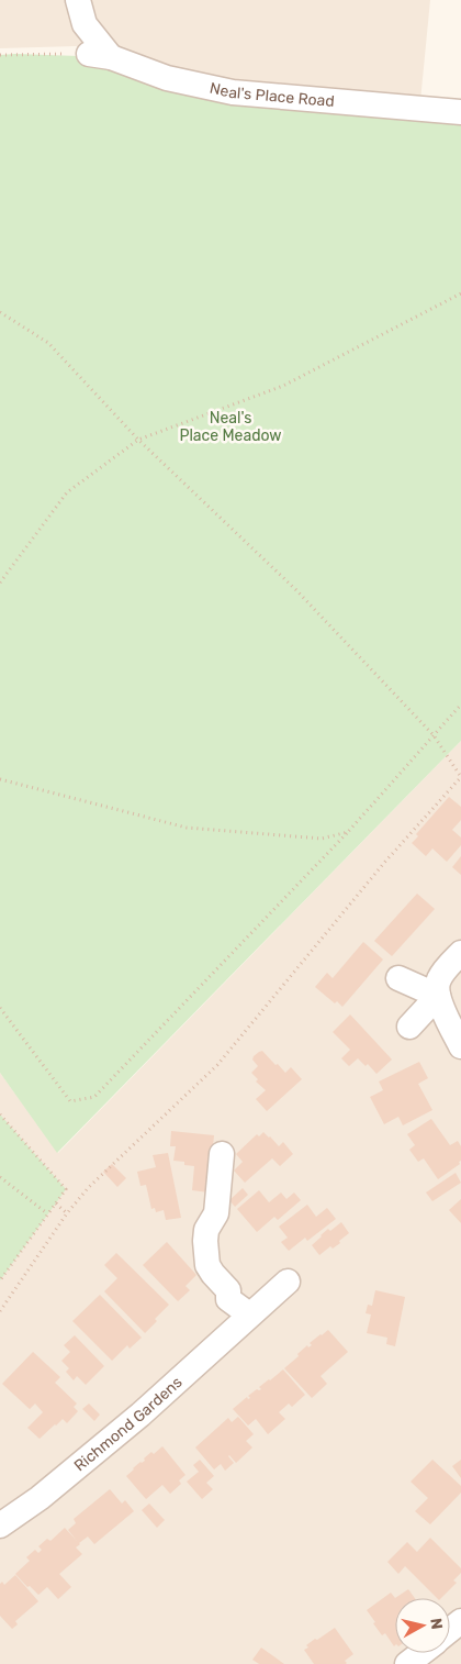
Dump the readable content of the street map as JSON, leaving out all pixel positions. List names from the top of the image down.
{
  "streets": {
    "street": ["Neal's Place Road", "Richmond Gardens"]
  },
  "parks": ["Neal's Place Meadow"],
  "north": "right"
}
